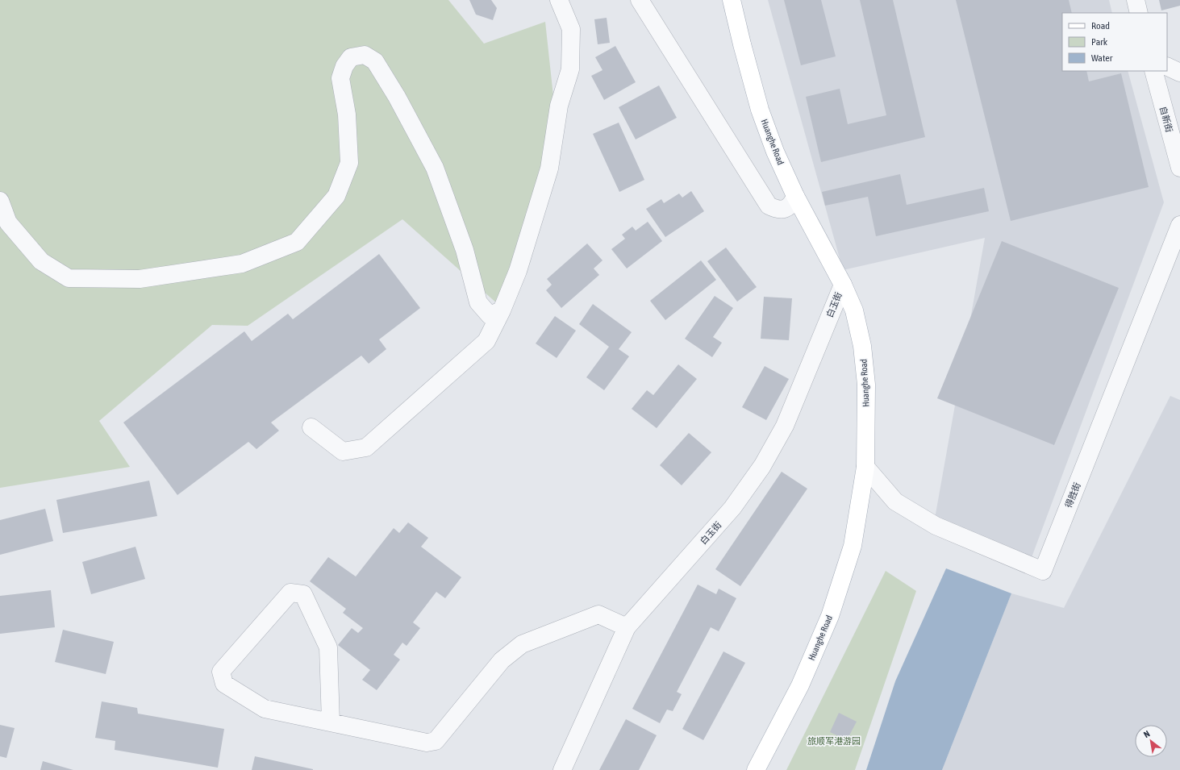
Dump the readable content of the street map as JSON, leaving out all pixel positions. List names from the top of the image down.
{
  "streets": {
    "main road": ["Huanghe Road"],
    "street": ["自新街", "白玉街", "得胜街"]
  },
  "crossings": [
    ["Huanghe Road", "白玉街"],
    ["Huanghe Road", "得胜街"]
  ],
  "parks": ["旅顺军港游园"],
  "legend": ["Road", "Park", "Water"],
  "north": "top left"
}
